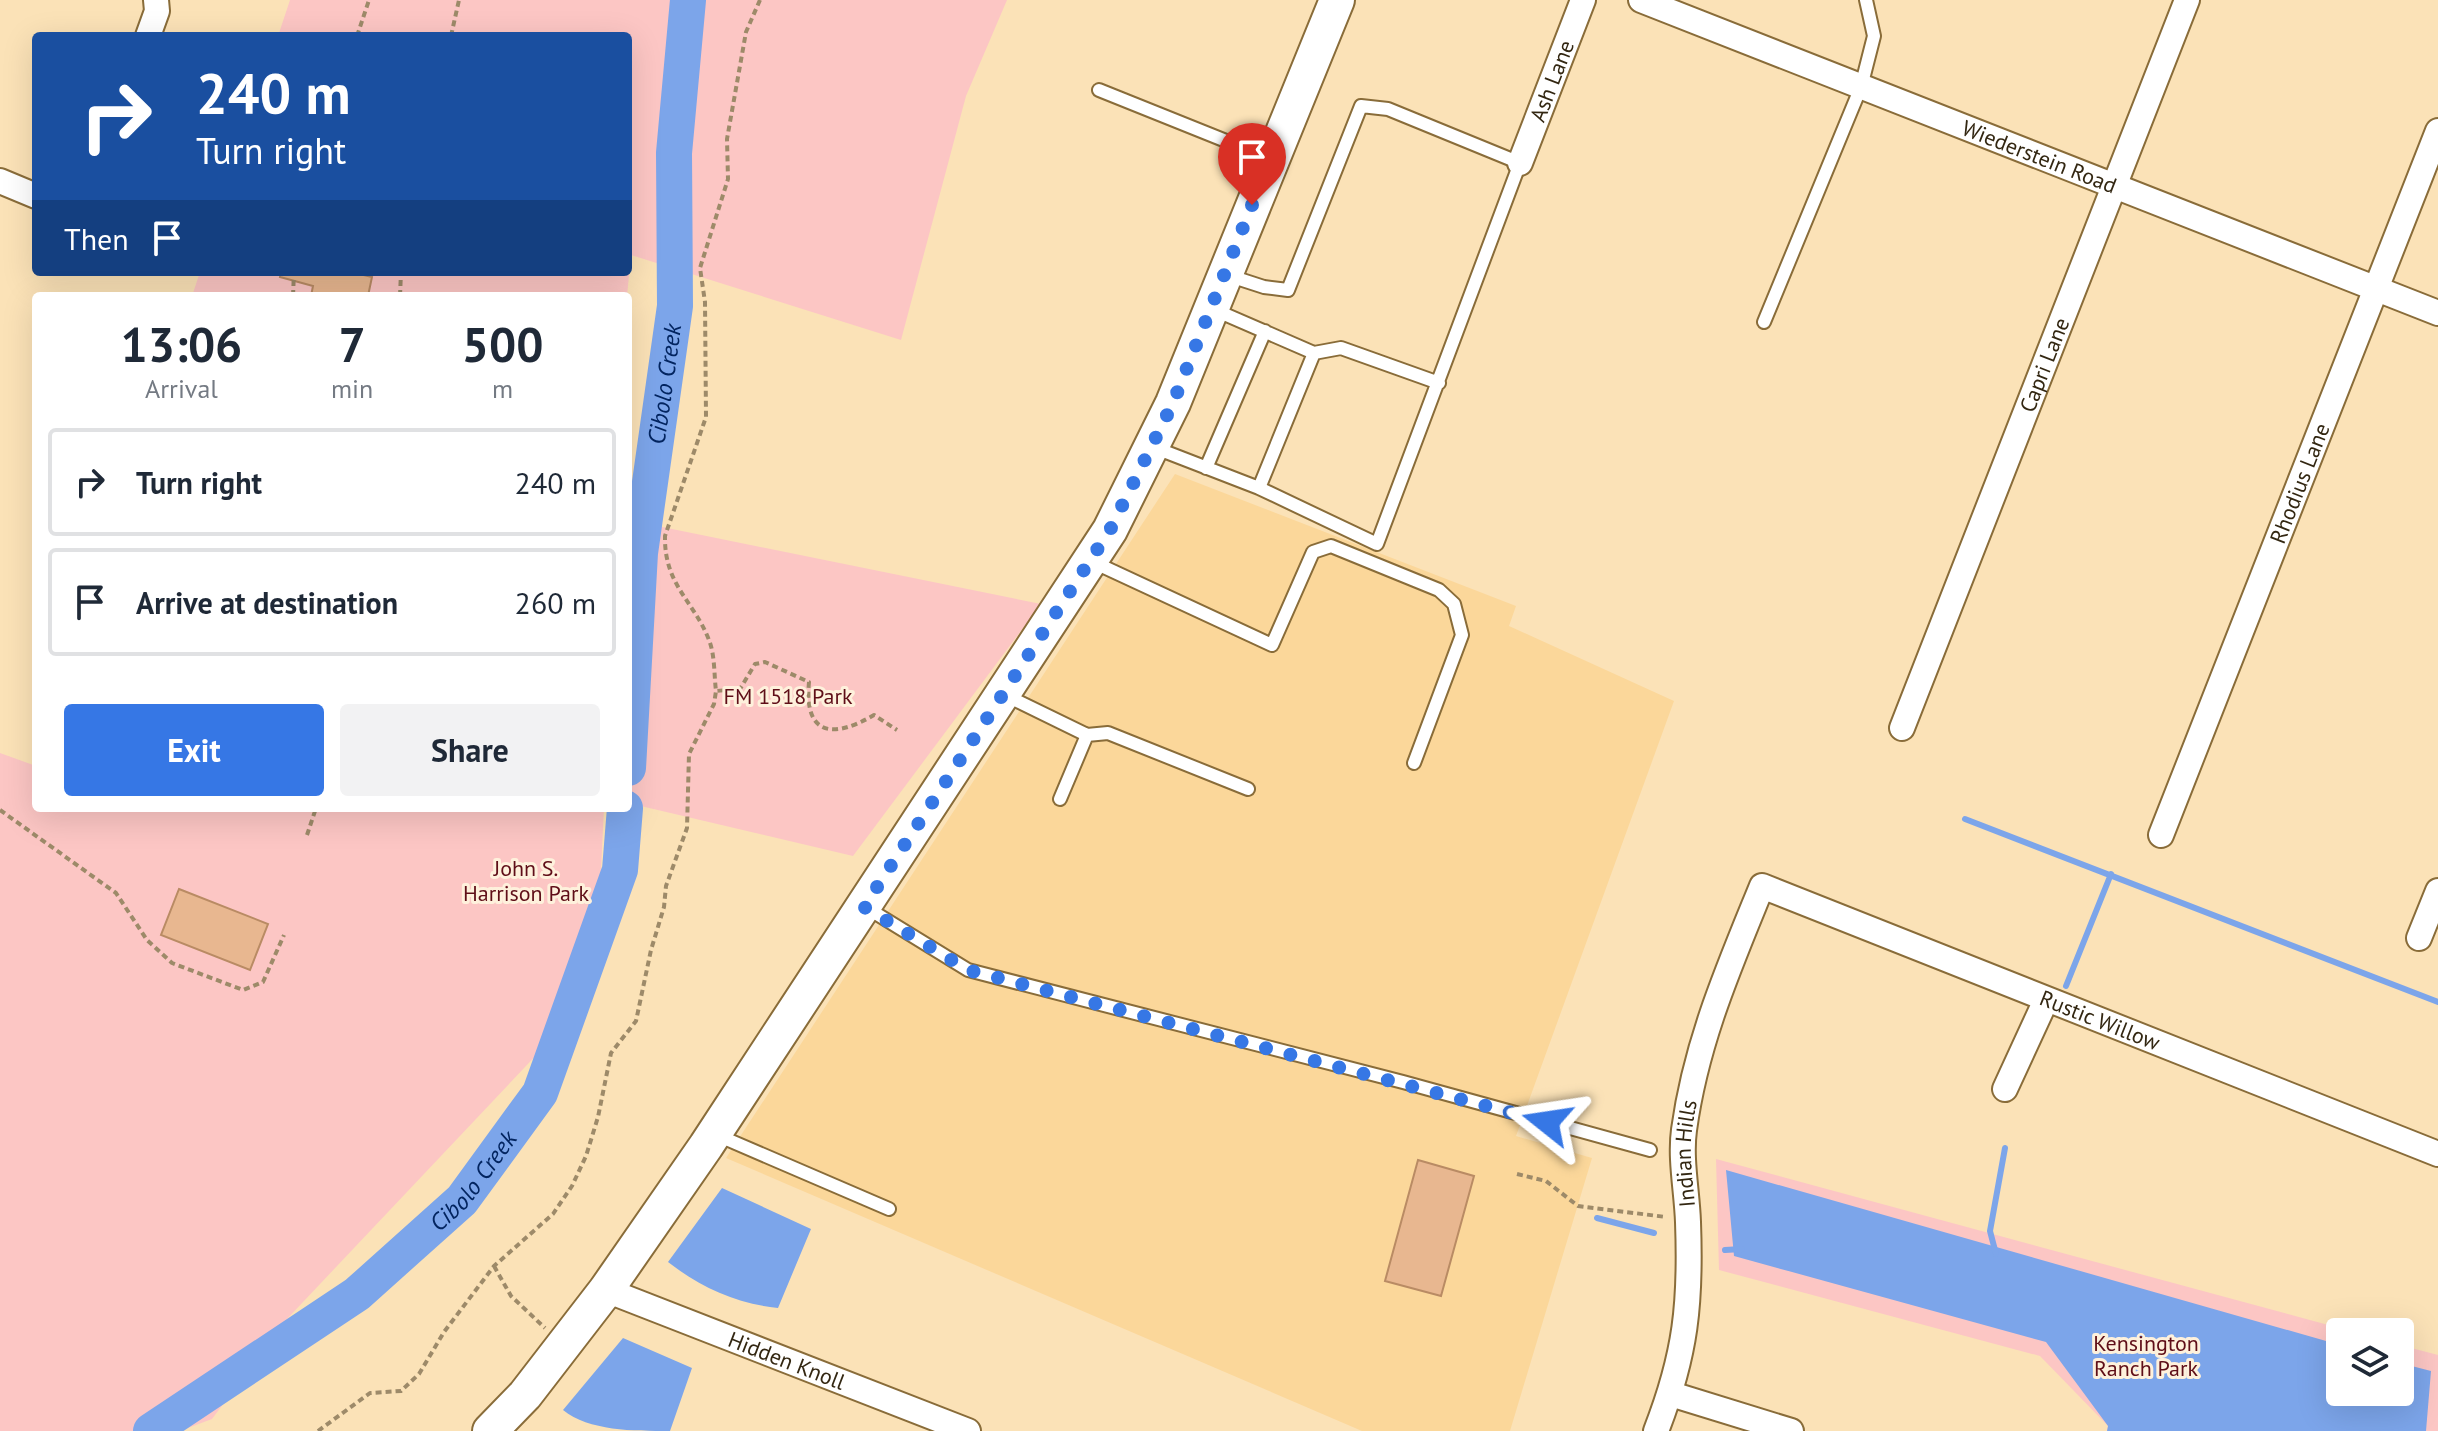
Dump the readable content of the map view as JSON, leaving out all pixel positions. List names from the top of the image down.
{
  "streets": {
    "street": [
      "Ash Lane",
      "Wiederstein Road",
      "Capri Lane",
      "Rhodius Lane",
      "Rustic Willow",
      "Indian Hills",
      "Hidden Knoll"
    ]
  },
  "crossings": [
    ["Wiederstein Road", "Capri Lane"],
    ["Wiederstein Road", "Rhodius Lane"],
    ["Rustic Willow", "Indian Hills"]
  ],
  "water": ["Cibolo Creek"],
  "parks": ["FM 1518 Park", "John S. Harrison Park", "Kensington Ranch Park"],
  "page": {
    "turn": ["240 m", "Turn right"],
    "then": "Then",
    "eta": [
      "13:06",
      "Arrival",
      "7",
      "min",
      "500",
      "m"
    ],
    "list": [
      {
        "name": "Turn right",
        "value": "240 m"
      },
      {
        "name": "Arrive at destination",
        "value": "260 m"
      }
    ],
    "buttons": ["Exit", "Share"]
  }
}
